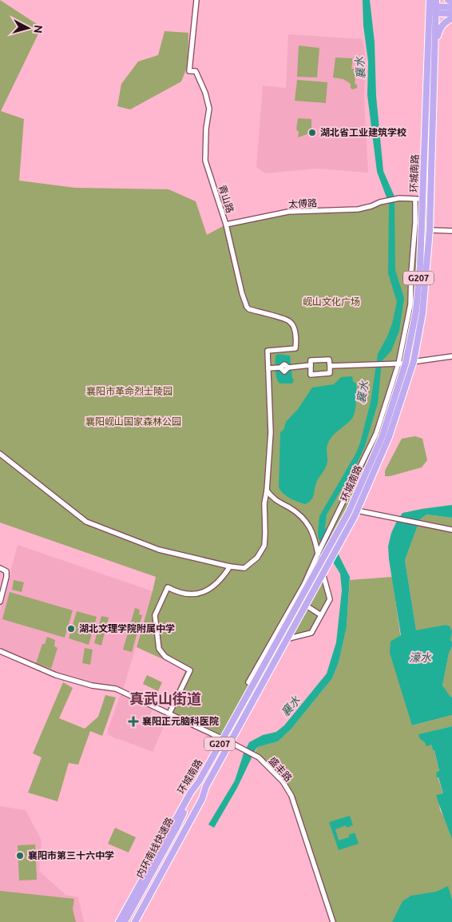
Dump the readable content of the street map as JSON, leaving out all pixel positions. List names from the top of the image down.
{
  "streets": {
    "highway": ["环城南路", "G207", "内环南线快速路"],
    "street": ["青山路", "太傅路", "盛丰路"]
  },
  "crossings": [
    ["环城南路", "太傅路"],
    ["环城南路", "盛丰路"],
    ["环城南路", "内环南线快速路"],
    ["青山路", "太傅路"]
  ],
  "districts": ["真武山街道"],
  "water": ["襄水", "濠水"],
  "parks": ["岘山文化广场", "襄阳市革命烈士陵园", "襄阳岘山国家森林公园"],
  "places": {
    "other": ["湖北省工业建筑学校", "湖北文理学院附属中学", "襄阳市第三十六中学"],
    "health": ["襄阳正元脑科医院"]
  },
  "north": "right"
}
